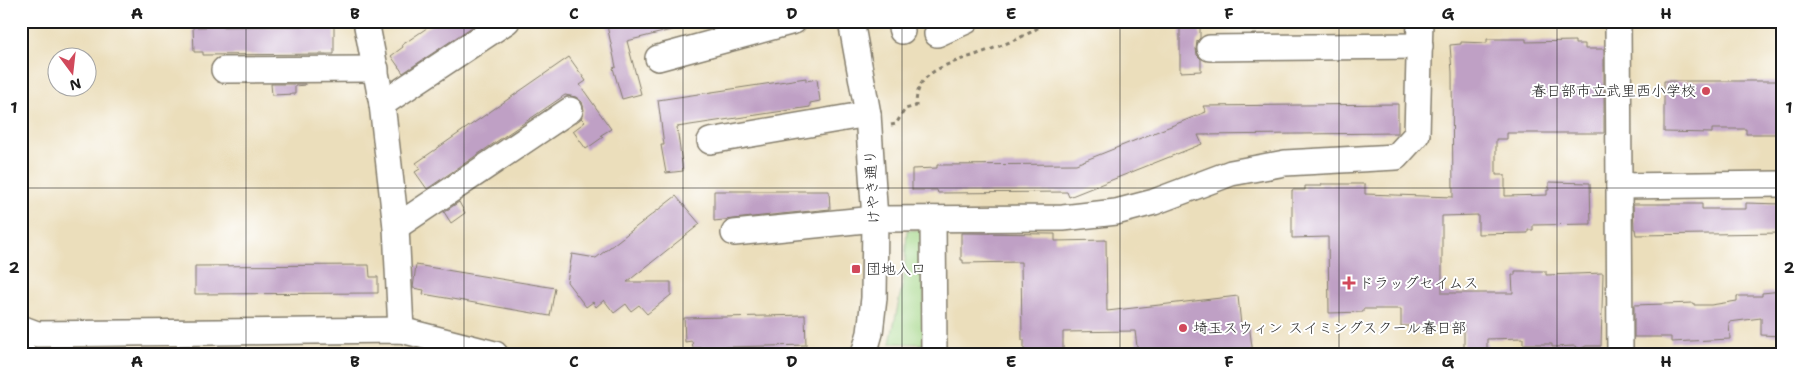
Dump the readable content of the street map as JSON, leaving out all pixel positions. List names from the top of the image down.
{
  "streets": {
    "street": ["けやき通り"]
  },
  "places": {
    "other": ["春日部市立武里西小学校", "埼玉スウィン スイミングスクール春日部"],
    "transit": ["団地入口"],
    "health": ["ドラッグセイムス"]
  },
  "north": "bottom",
  "grid": {
    "columns": [
      "A",
      "B",
      "C",
      "D",
      "E",
      "F",
      "G",
      "H"
    ],
    "rows": ["1", "2"]
  }
}
